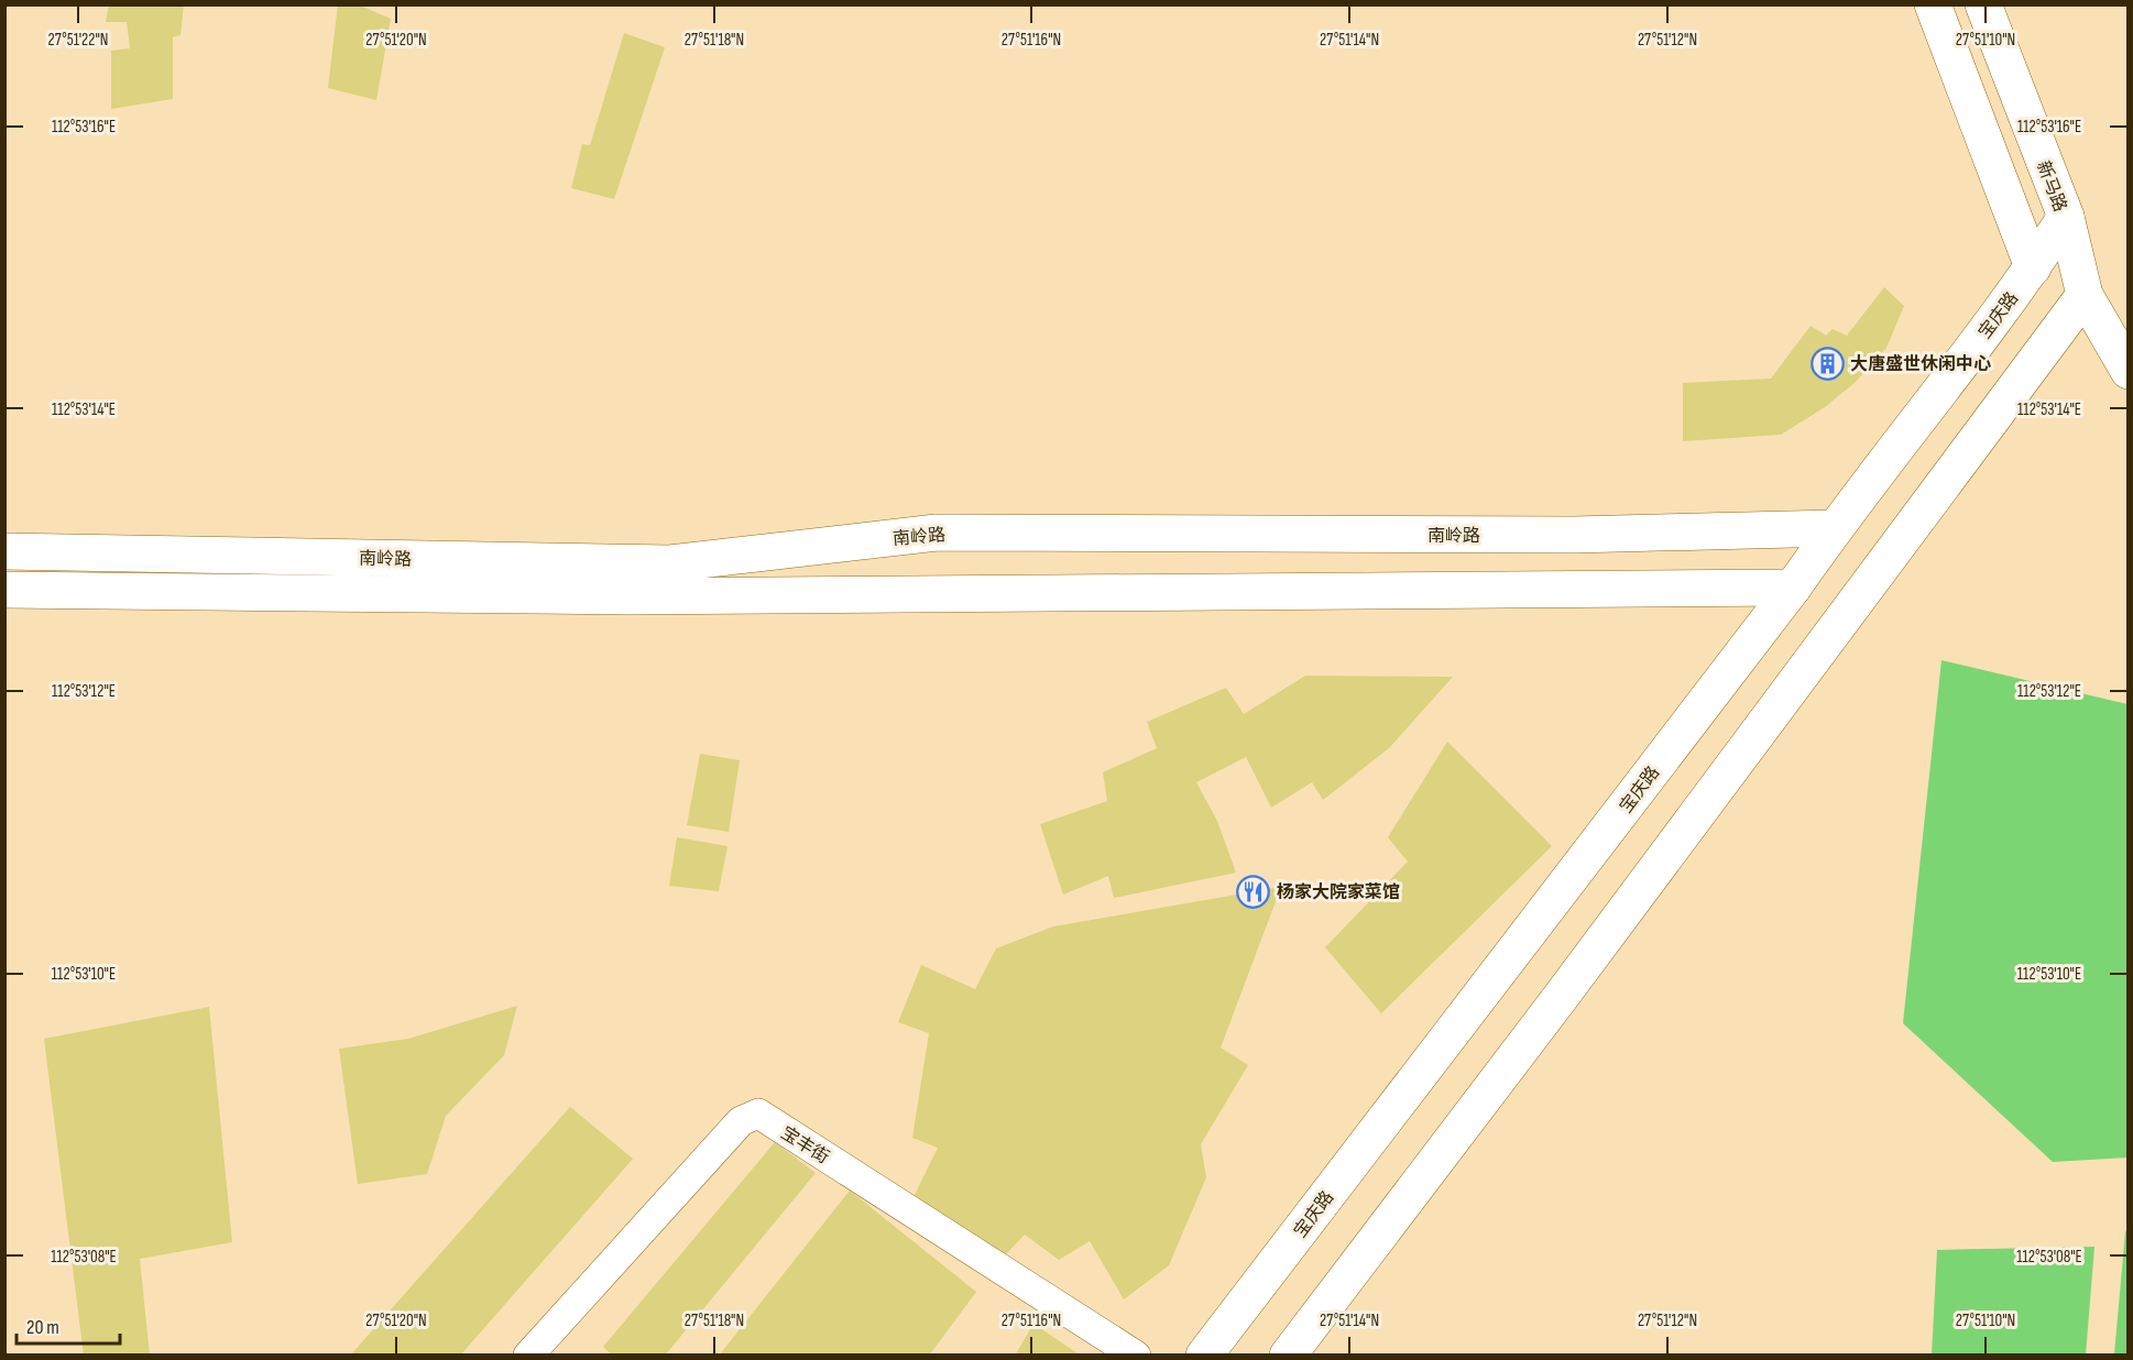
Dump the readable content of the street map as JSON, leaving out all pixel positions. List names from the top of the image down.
{
  "streets": {
    "street": [
      "新马路",
      "宝庆路",
      "南岭路",
      "宝丰街"
    ]
  },
  "crossings": [
    ["新马路", "宝庆路"],
    ["宝庆路", "南岭路"]
  ],
  "places": {
    "building": ["大唐盛世休闲中心"],
    "restaurant": ["杨家大院家菜馆"]
  },
  "scale_bar": "20 m",
  "coordinates": [
    "27°51'22\"N",
    "27°51'20\"N",
    "27°51'18\"N",
    "27°51'16\"N",
    "27°51'14\"N",
    "27°51'12\"N",
    "27°51'10\"N",
    "112°53'16\"E",
    "112°53'14\"E",
    "112°53'12\"E",
    "112°53'10\"E",
    "112°53'08\"E"
  ]
}
